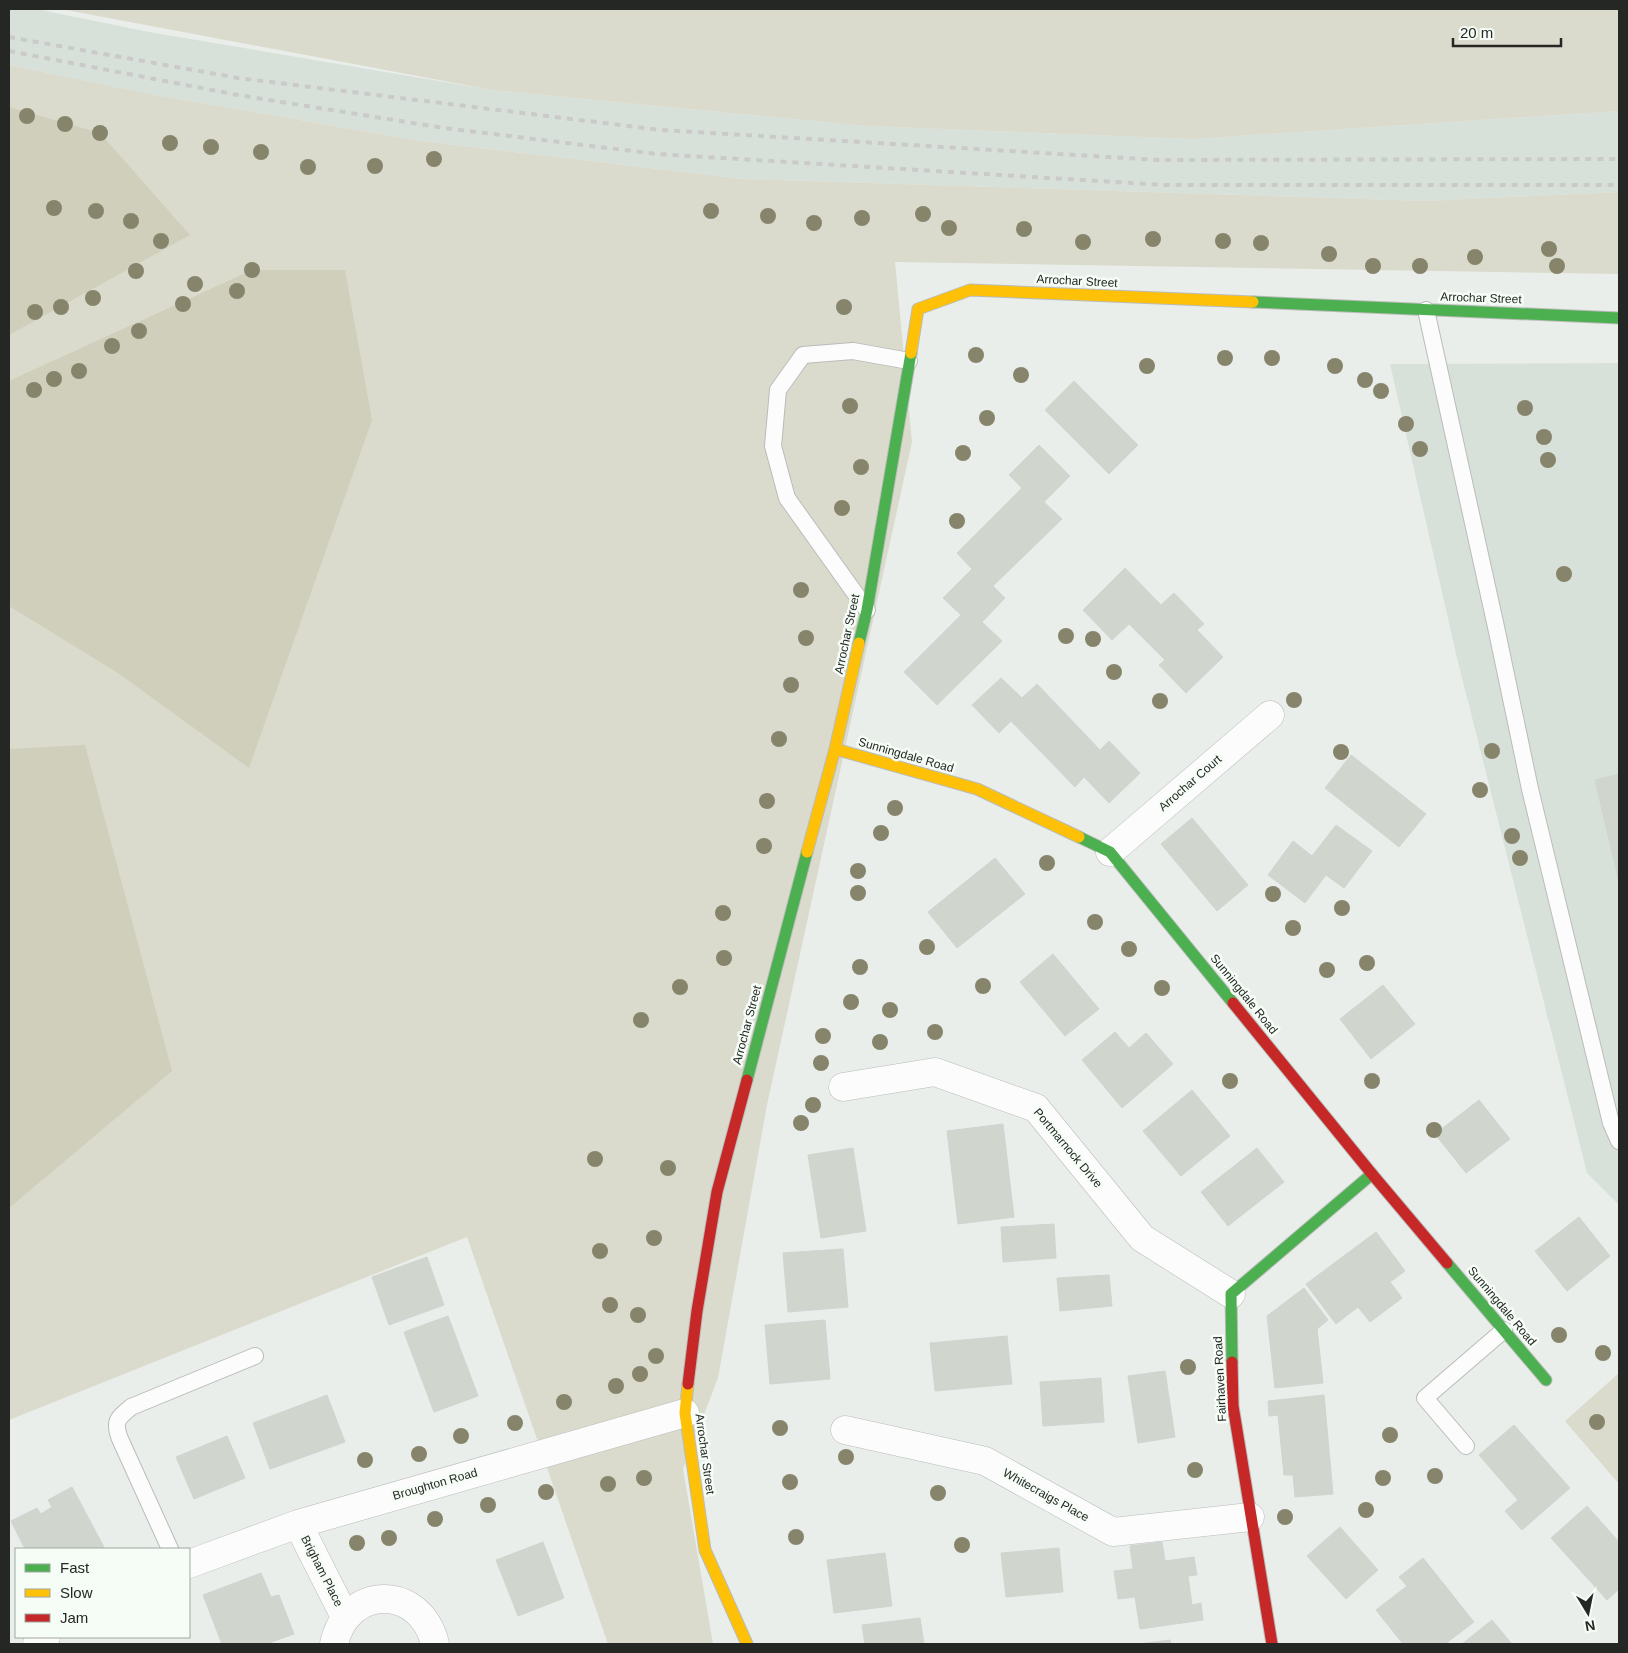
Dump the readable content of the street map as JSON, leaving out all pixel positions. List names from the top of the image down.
{
  "streets": {
    "street": [
      "Arrochar Street",
      "Sunningdale Road",
      "Arrochar Court",
      "Portmarnock Drive",
      "Fairhaven Road",
      "Broughton Road",
      "Whitecraigs Place",
      "Brigham Place"
    ]
  },
  "crossings": [
    ["Arrochar Street", "Sunningdale Road"],
    ["Arrochar Street", "Broughton Road"],
    ["Sunningdale Road", "Arrochar Court"],
    ["Portmarnock Drive", "Fairhaven Road"],
    ["Fairhaven Road", "Whitecraigs Place"],
    ["Broughton Road", "Brigham Place"]
  ],
  "legend": ["Fast", "Slow", "Jam"],
  "scale_bar": "20 m",
  "north": "bottom"
}
